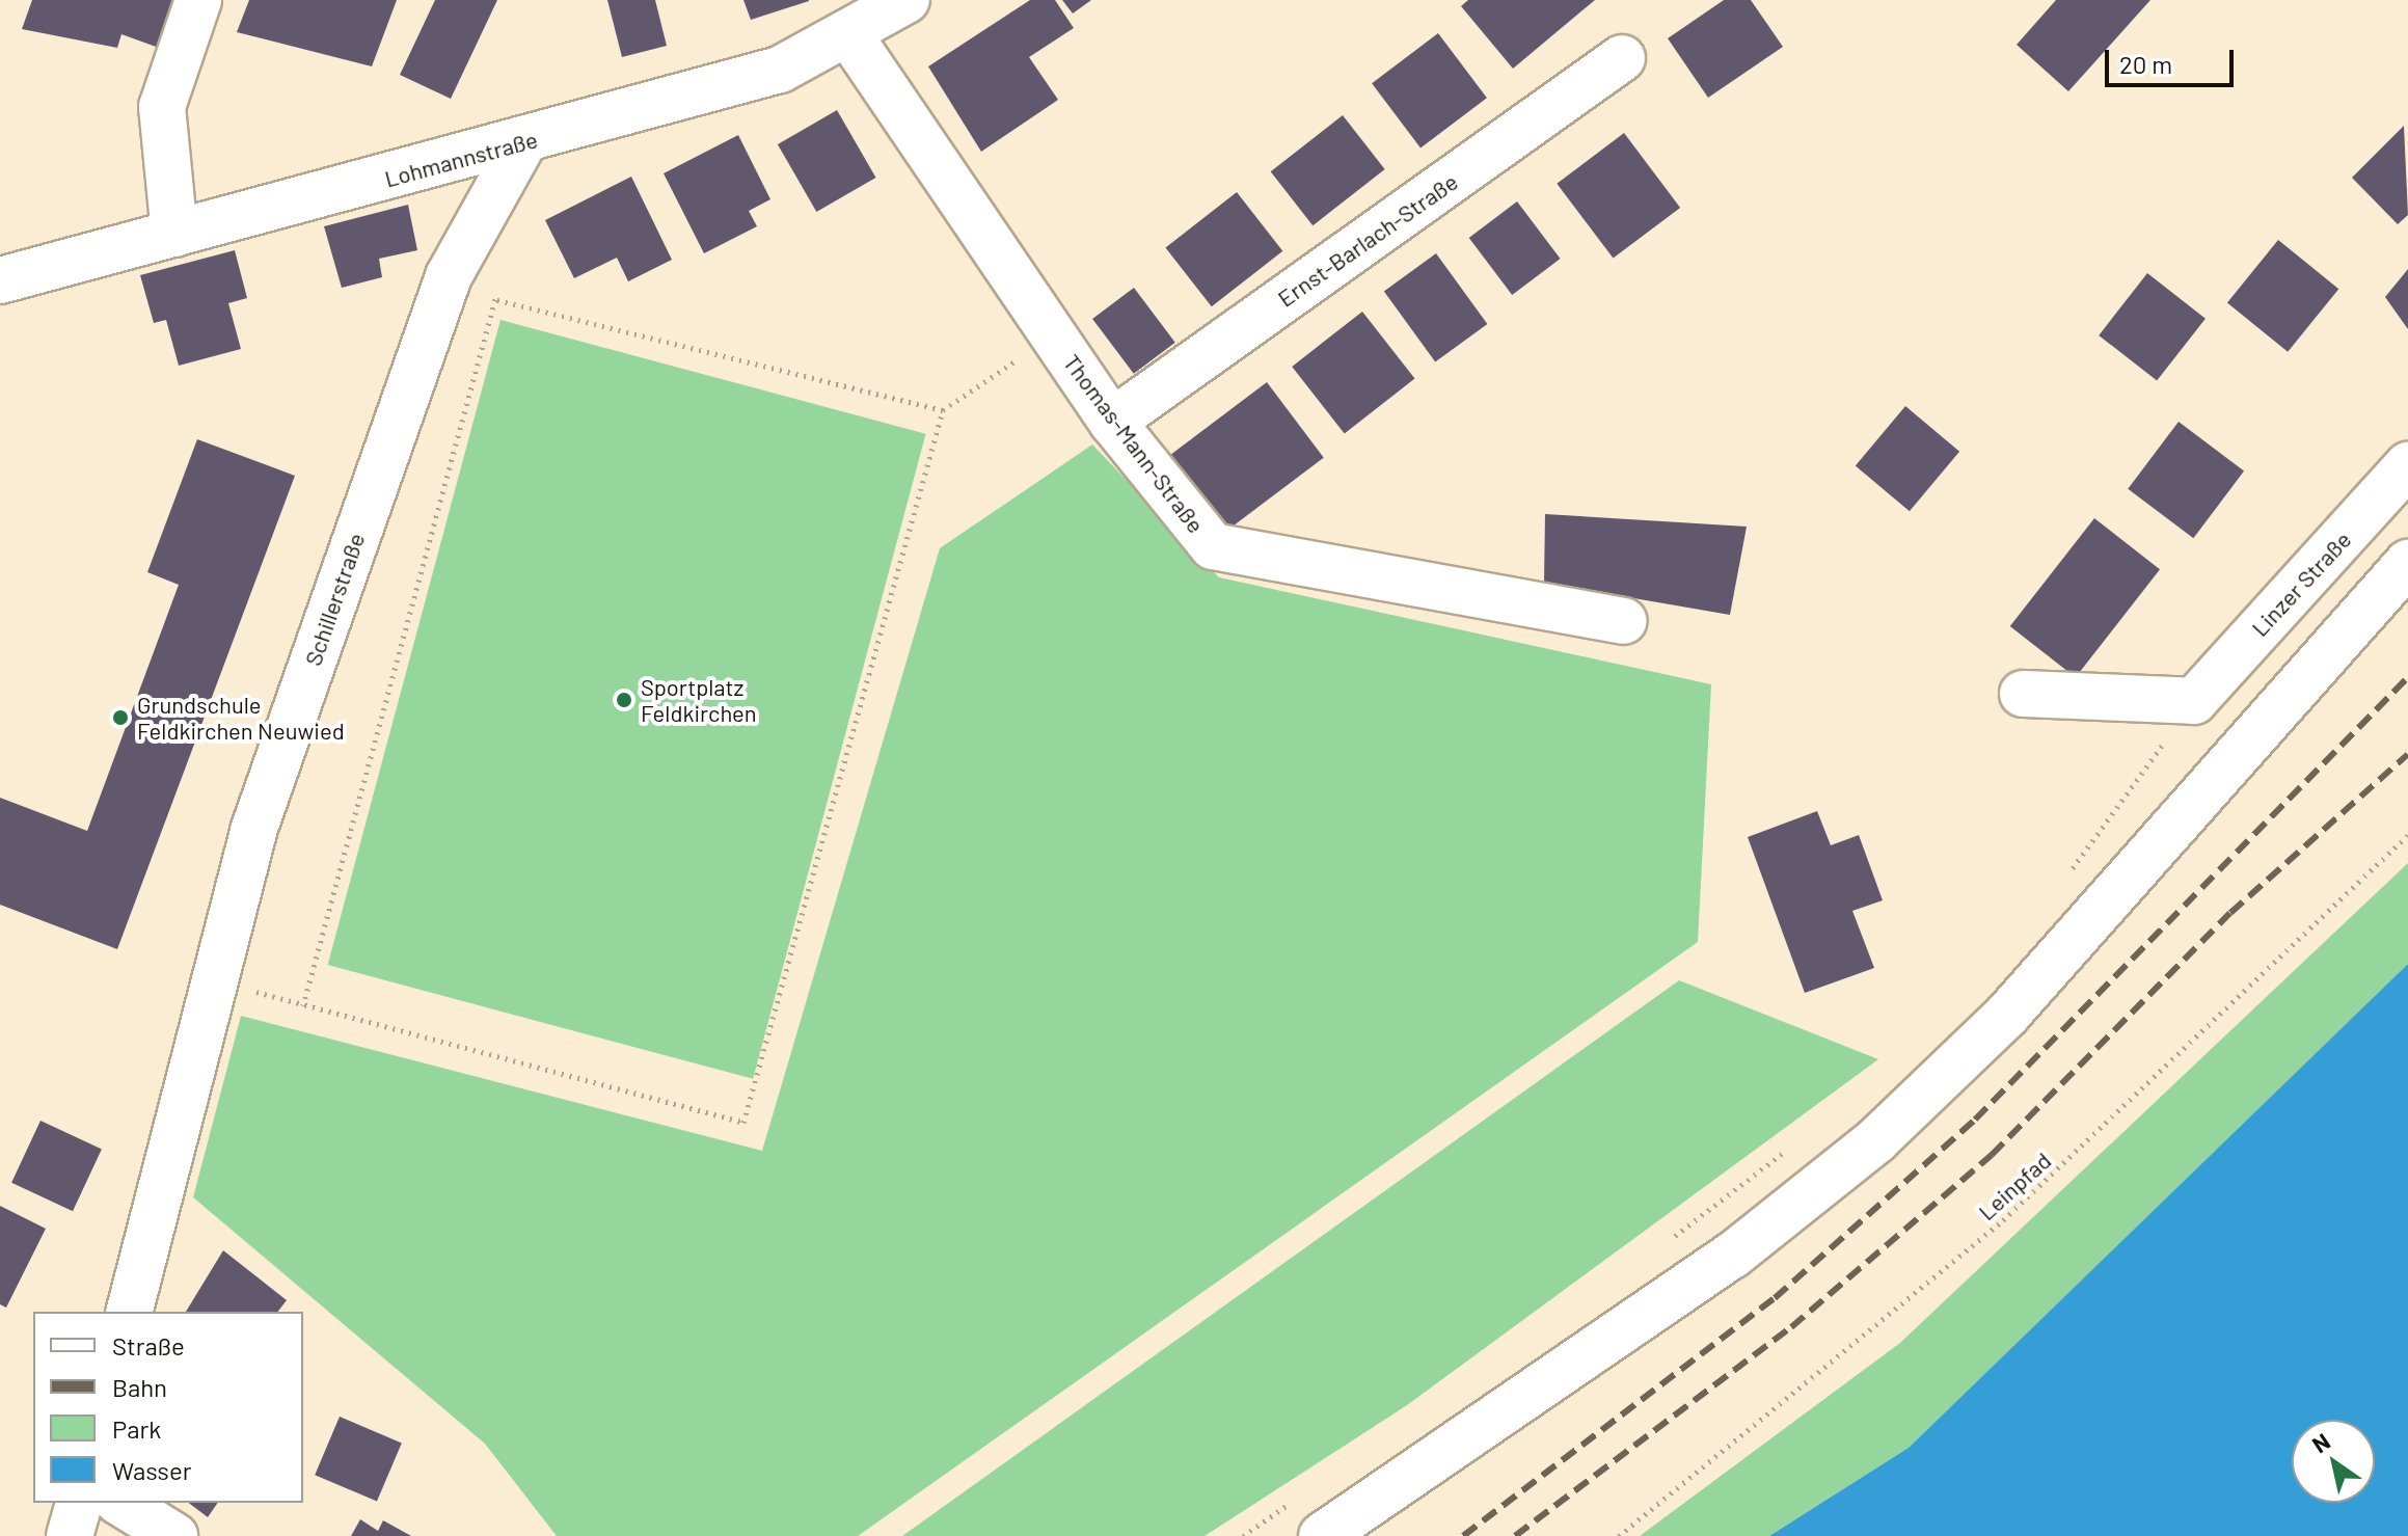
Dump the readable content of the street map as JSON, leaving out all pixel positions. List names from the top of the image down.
{
  "streets": {
    "street": [
      "Lohmannstraße",
      "Ernst-Barlach-Straße",
      "Thomas-Mann-Straße",
      "Linzer Straße",
      "Schillerstraße"
    ],
    "path": ["Leinpfad"]
  },
  "crossings": [
    ["Lohmannstraße", "Thomas-Mann-Straße"],
    ["Lohmannstraße", "Schillerstraße"],
    ["Ernst-Barlach-Straße", "Thomas-Mann-Straße"]
  ],
  "places": ["Sportplatz Feldkirchen", "Grundschule Feldkirchen Neuwied"],
  "legend": [
    "Straße",
    "Bahn",
    "Park",
    "Wasser"
  ],
  "scale_bar": "20 m",
  "north": "top left"
}
